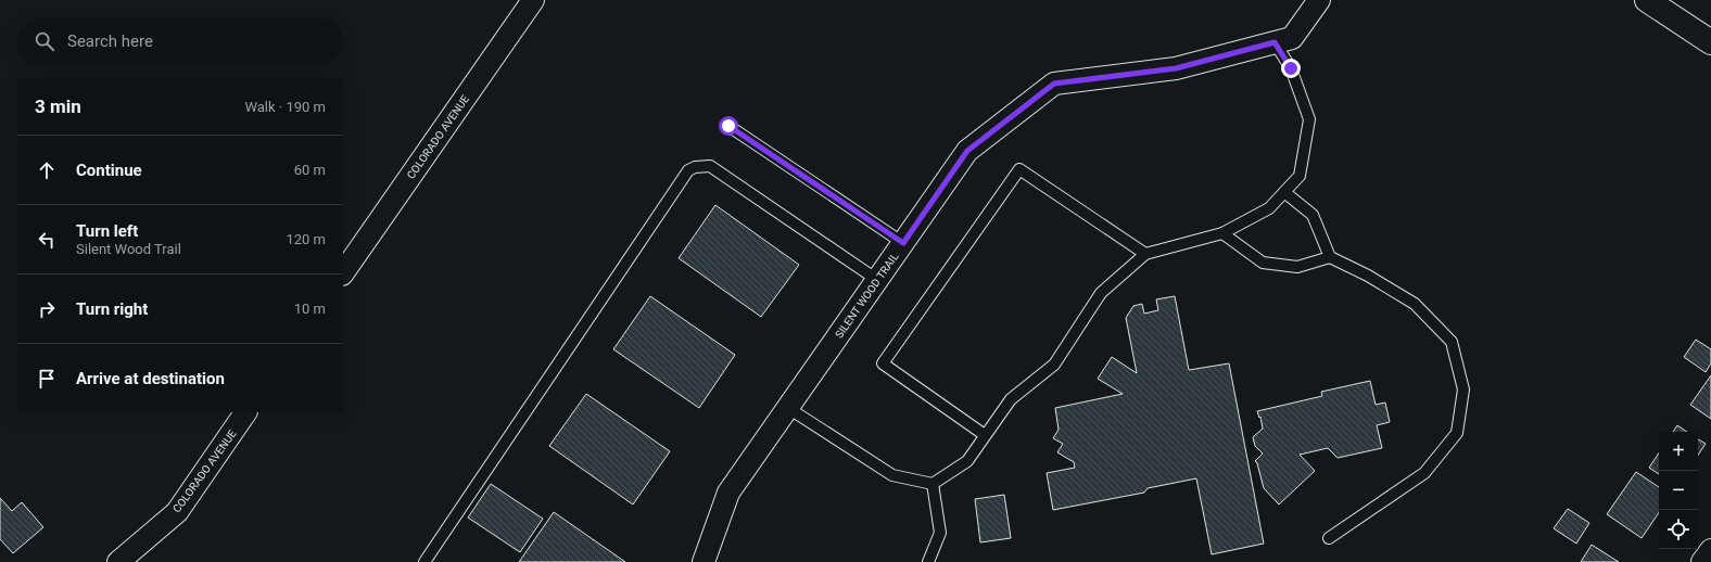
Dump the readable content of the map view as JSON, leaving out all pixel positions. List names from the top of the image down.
{
  "streets": {
    "street": ["COLORADO AVENUE", "SILENT WOOD TRAIL"]
  },
  "page": {
    "search": "Search here",
    "heading": ["3 min", "Walk · 190 m"],
    "list": [
      ["Continue", "60 m"],
      ["Turn left", "Silent Wood Trail", "120 m"],
      ["Turn right", "10 m"],
      "Arrive at destination"
    ],
    "map_buttons": ["+", "−"]
  }
}
